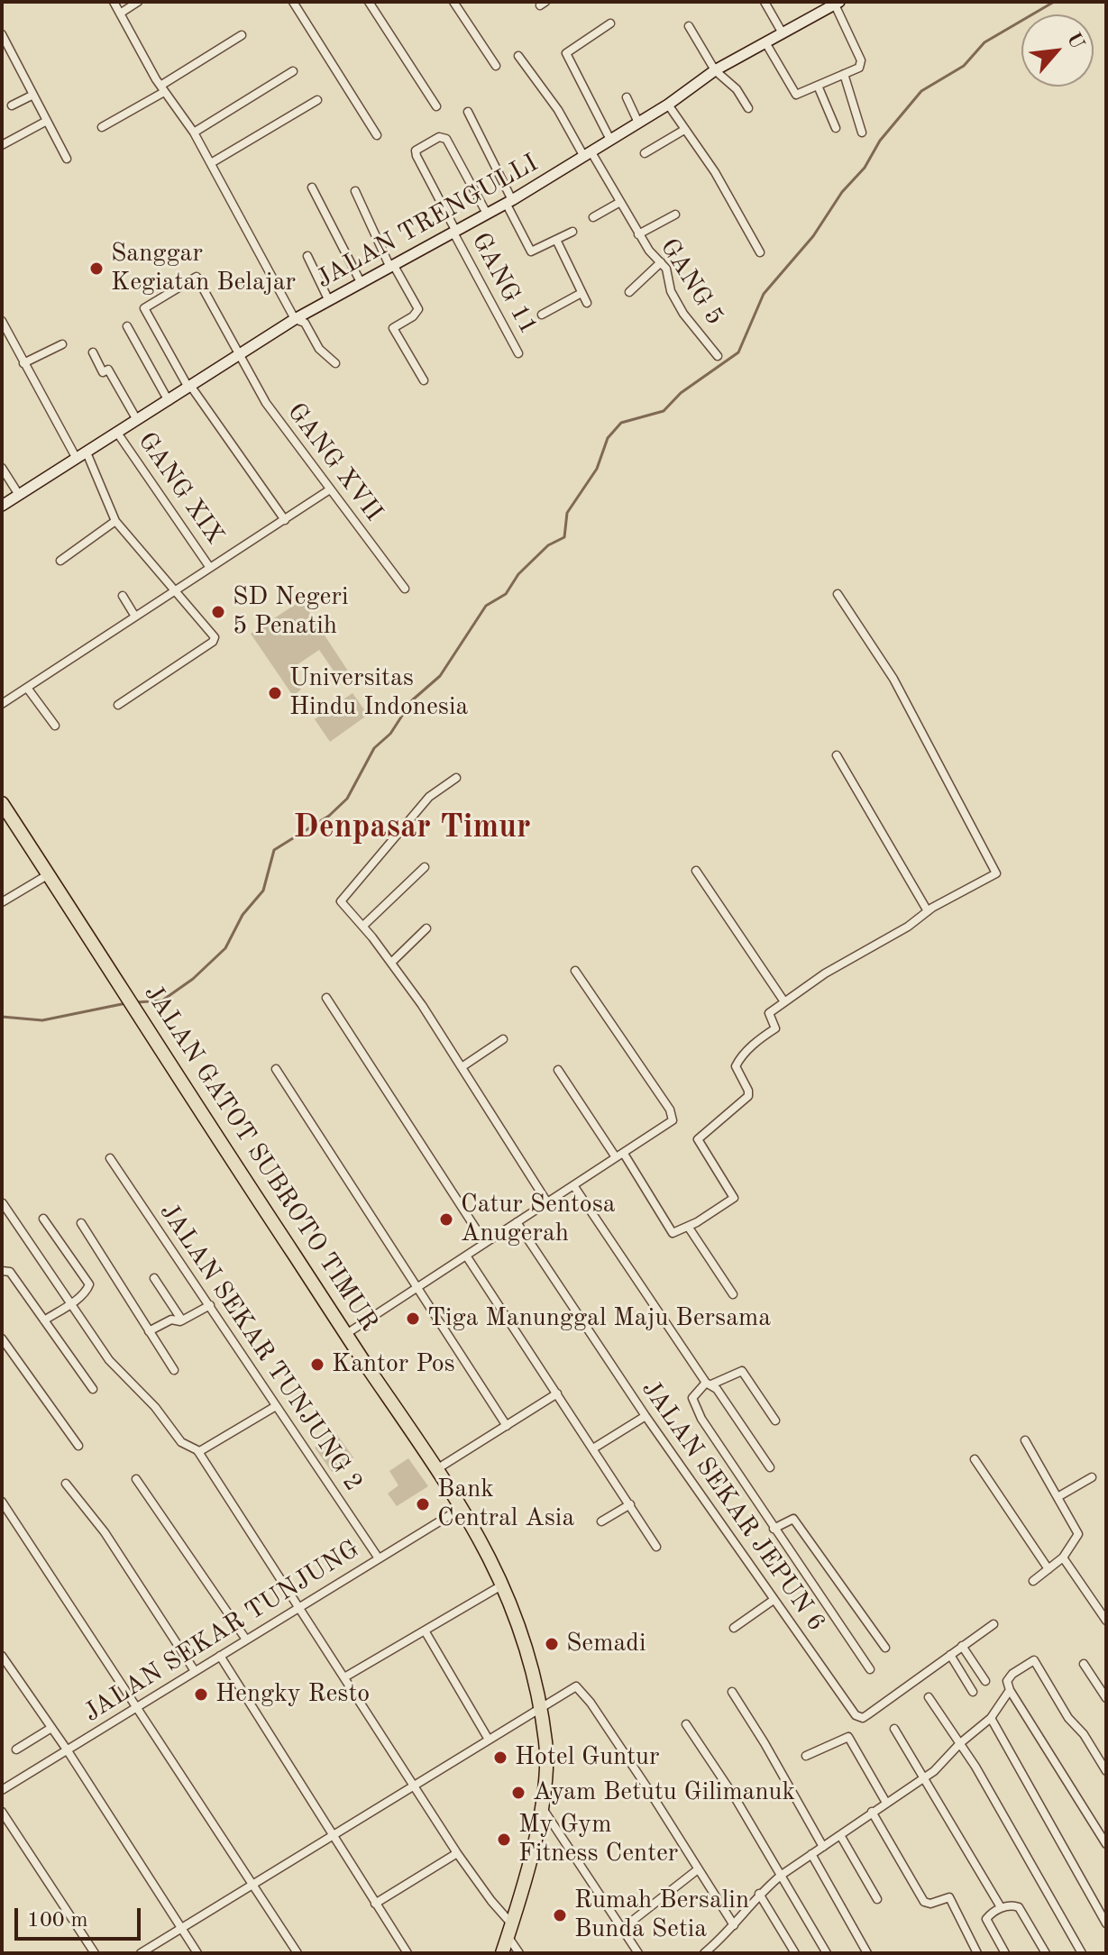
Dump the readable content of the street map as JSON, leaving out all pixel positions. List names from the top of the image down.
{
  "streets": {
    "highway": ["JALAN GATOT SUBROTO TIMUR"],
    "main road": ["JALAN TRENGULLI"],
    "street": [
      "GANG 5",
      "GANG 11",
      "GANG XVII",
      "GANG XIX",
      "JALAN SEKAR TUNJUNG 2",
      "JALAN SEKAR JEPUN 6",
      "JALAN SEKAR TUNJUNG"
    ]
  },
  "crossings": [
    ["JALAN TRENGULLI", "GANG 5"],
    ["JALAN TRENGULLI", "GANG 11"],
    ["JALAN TRENGULLI", "GANG XVII"],
    ["JALAN TRENGULLI", "GANG XIX"],
    ["JALAN GATOT SUBROTO TIMUR", "JALAN SEKAR TUNJUNG"],
    ["JALAN SEKAR TUNJUNG 2", "JALAN SEKAR TUNJUNG"]
  ],
  "districts": ["Denpasar Timur"],
  "places": [
    "Sanggar Kegiatan Belajar",
    "SD Negeri 5 Penatih",
    "Universitas Hindu Indonesia",
    "Catur Sentosa Anugerah",
    "Tiga Manunggal Maju Bersama",
    "Kantor Pos",
    "Bank Central Asia",
    "Semadi",
    "Hengky Resto",
    "Hotel Guntur",
    "Ayam Betutu Gilimanuk",
    "My Gym Fitness Center",
    "Rumah Bersalin Bunda Setia"
  ],
  "scale_bar": "100 m",
  "north": "top right"
}
